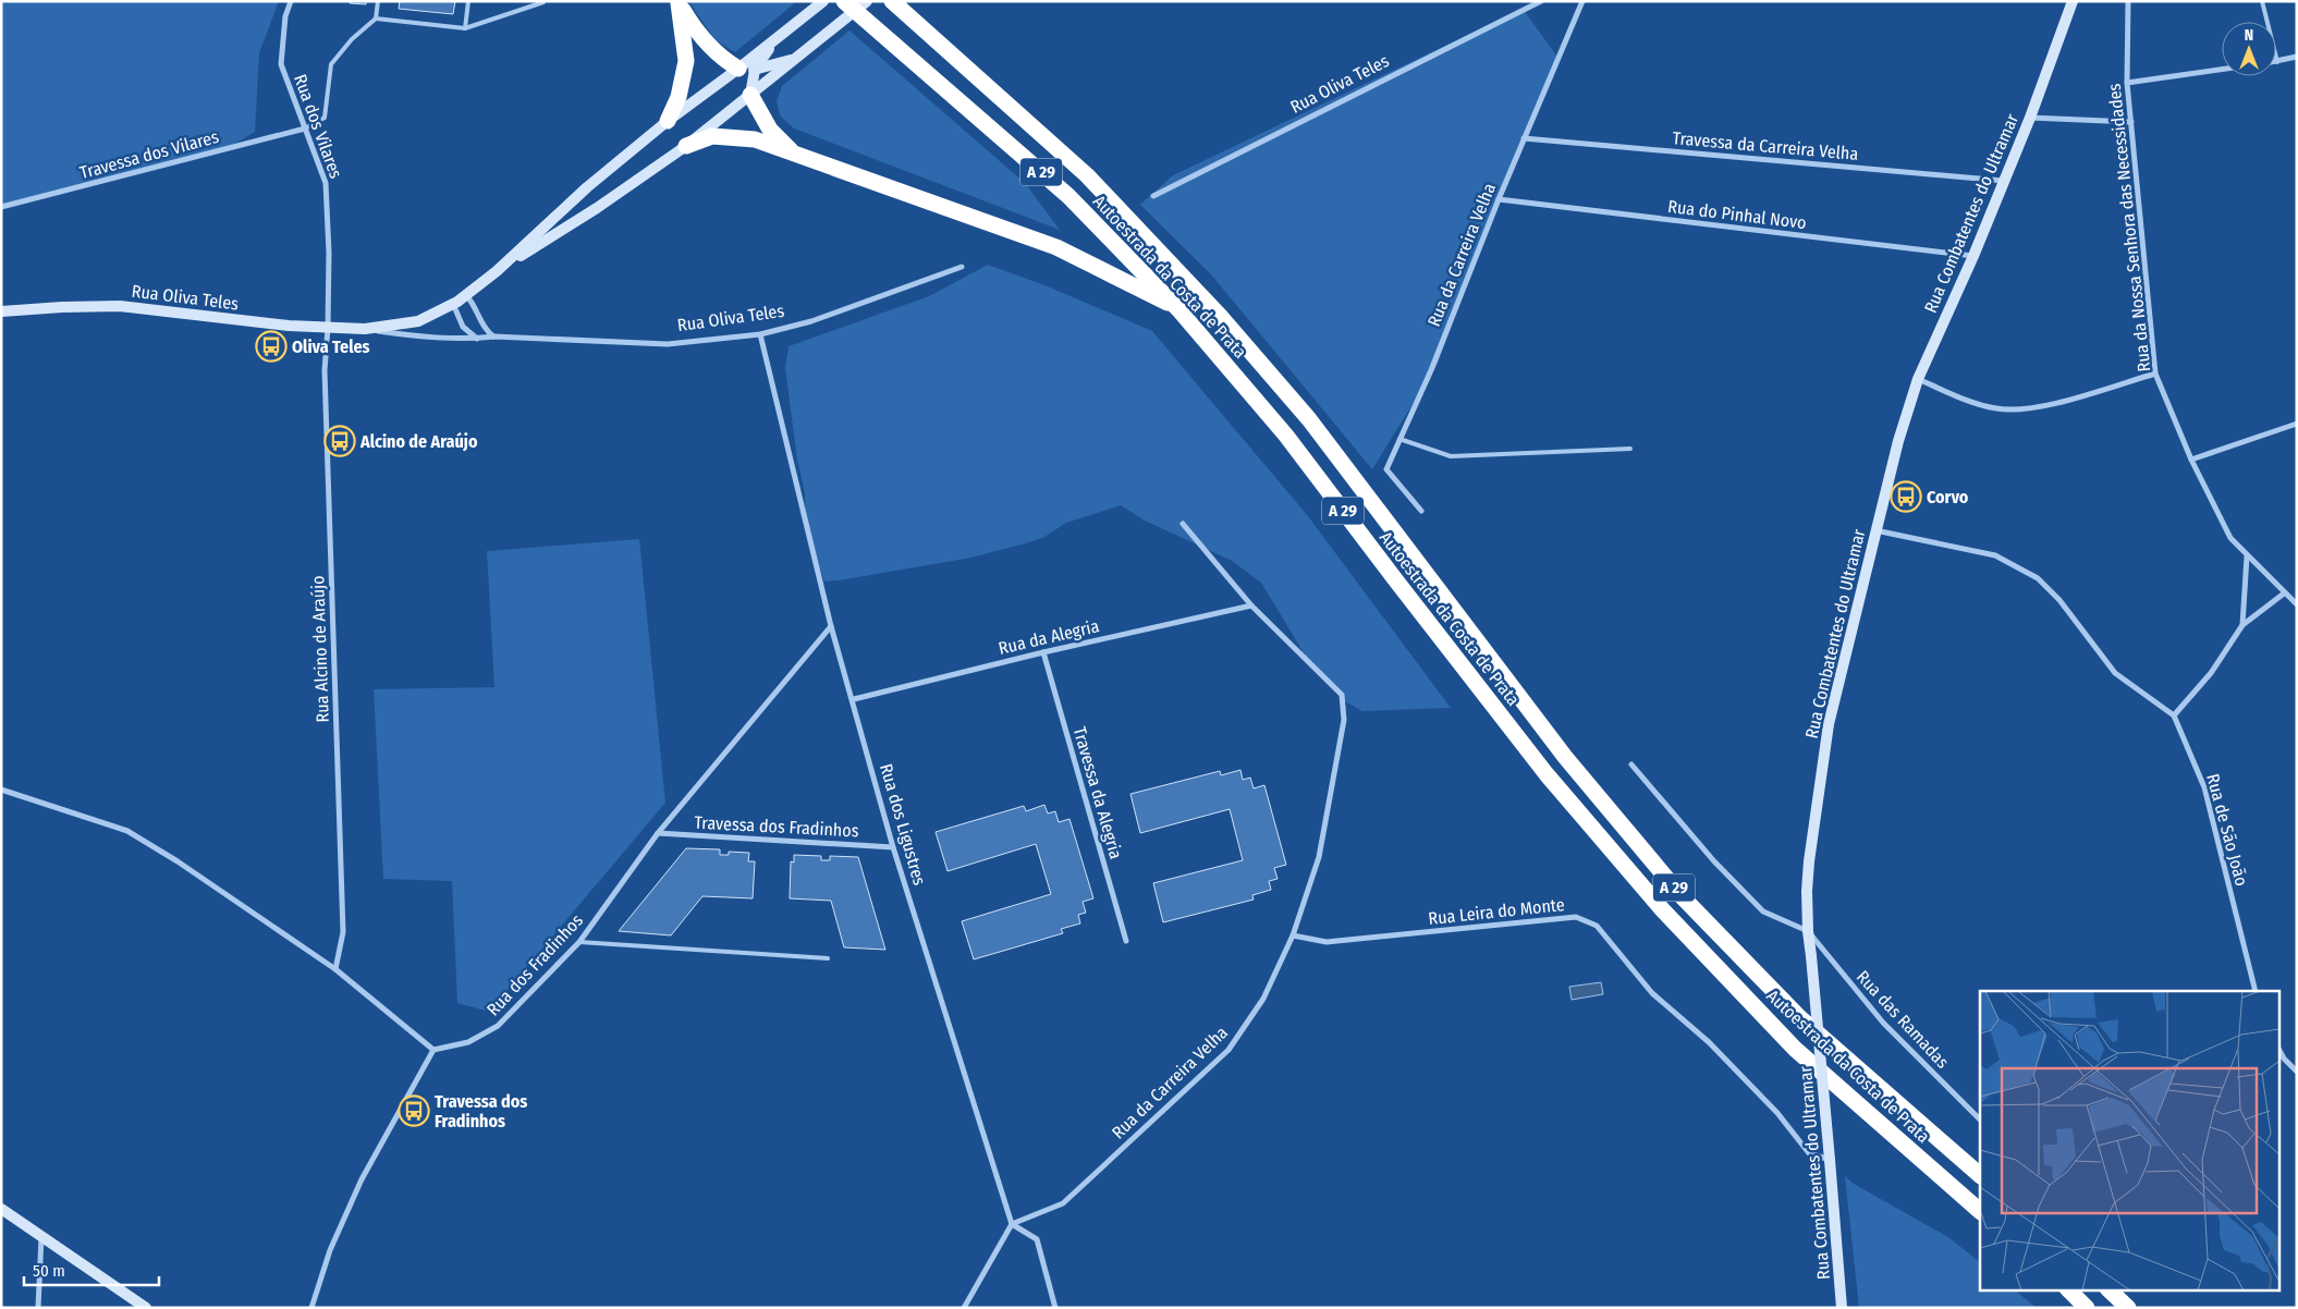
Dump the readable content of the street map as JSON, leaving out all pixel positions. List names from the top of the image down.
{
  "streets": {
    "highway": ["A 29", "Autoestrada da Costa de Prata"],
    "main road": ["Rua Oliva Teles", "Rua Combatentes do Ultramar"],
    "street": [
      "Rua dos Vilares",
      "Travessa da Carreira Velha",
      "Travessa dos Vilares",
      "Rua do Pinhal Novo",
      "Rua da Nossa Senhora das Necessidades",
      "Rua da Carreira Velha",
      "Rua da Alegria",
      "Rua Alcino de Araújo",
      "Travessa da Alegria",
      "Rua dos Ligustres",
      "Travessa dos Fradinhos",
      "Rua de São João",
      "Rua Leira do Monte",
      "Rua dos Fradinhos",
      "Rua das Ramadas"
    ]
  },
  "crossings": [
    ["Rua Oliva Teles", "Rua dos Vilares"],
    ["Rua Oliva Teles", "Rua Alcino de Araújo"],
    ["Rua Oliva Teles", "Rua dos Ligustres"],
    ["Rua dos Vilares", "Travessa dos Vilares"],
    ["Rua dos Vilares", "Rua Alcino de Araújo"],
    ["Travessa da Carreira Velha", "Rua Combatentes do Ultramar"],
    ["Travessa da Carreira Velha", "Rua da Carreira Velha"],
    ["Rua Combatentes do Ultramar", "Rua do Pinhal Novo"],
    ["Rua Combatentes do Ultramar", "Rua Leira do Monte"],
    ["Rua Combatentes do Ultramar", "Rua das Ramadas"],
    ["Rua do Pinhal Novo", "Rua da Carreira Velha"],
    ["Rua da Carreira Velha", "Rua da Alegria"],
    ["Rua da Carreira Velha", "Rua dos Ligustres"],
    ["Rua da Carreira Velha", "Rua Leira do Monte"],
    ["Rua da Alegria", "Travessa da Alegria"],
    ["Rua da Alegria", "Rua dos Ligustres"],
    ["Rua dos Ligustres", "Travessa dos Fradinhos"],
    ["Rua dos Ligustres", "Rua dos Fradinhos"],
    ["Travessa dos Fradinhos", "Rua dos Fradinhos"]
  ],
  "places": {
    "bus stop": [
      "Oliva Teles",
      "Alcino de Araújo",
      "Corvo",
      "Travessa dos Fradinhos"
    ]
  },
  "scale_bar": "50 m",
  "north": "top"
}
